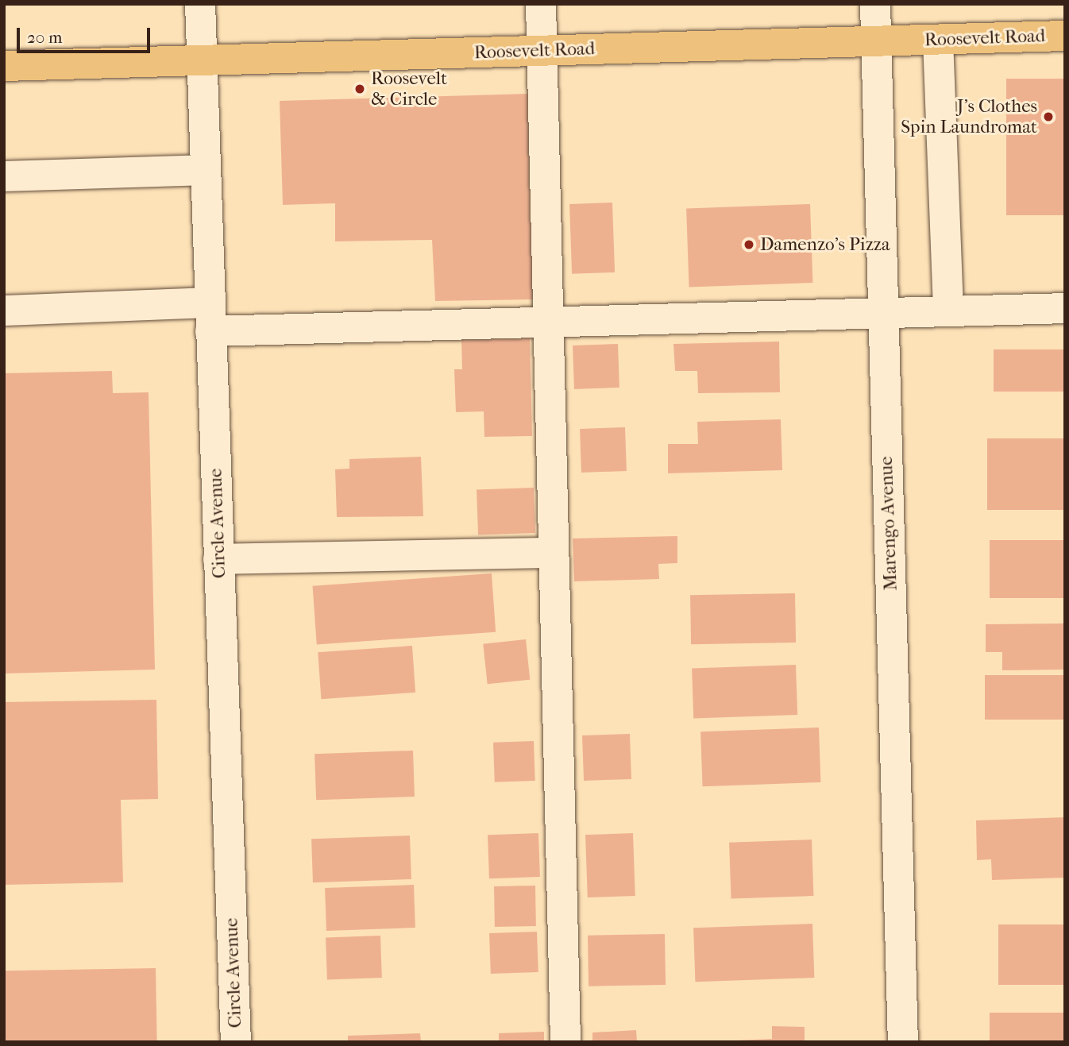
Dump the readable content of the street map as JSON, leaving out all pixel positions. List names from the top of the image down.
{
  "streets": {
    "main road": ["Roosevelt Road"],
    "street": ["Circle Avenue", "Marengo Avenue"]
  },
  "crossings": [
    ["Roosevelt Road", "Circle Avenue"],
    ["Roosevelt Road", "Marengo Avenue"]
  ],
  "places": ["Roosevelt & Circle", "J's Clothes Spin Laundromat", "Damenzo's Pizza"],
  "scale_bar": "20 m"
}
